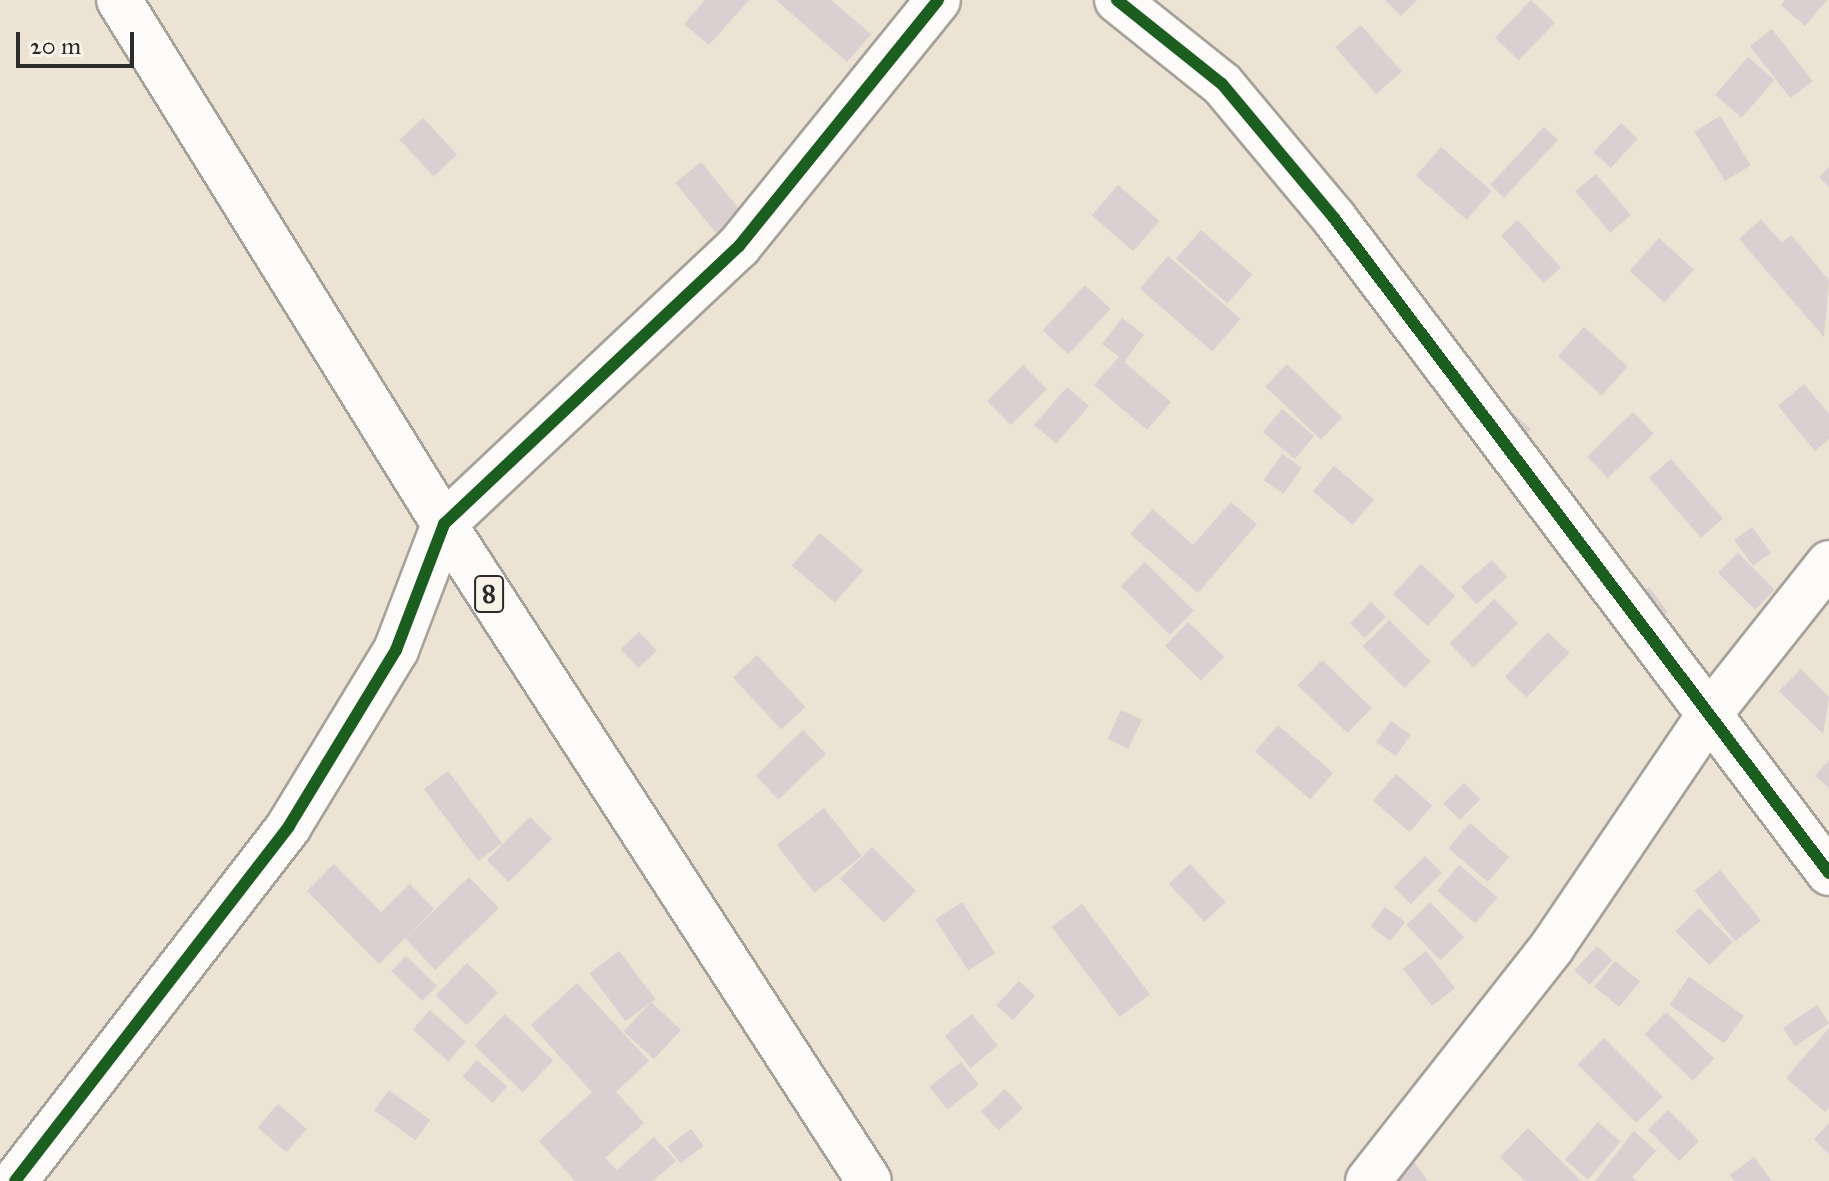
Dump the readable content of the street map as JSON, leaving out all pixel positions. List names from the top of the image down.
{
  "streets": {
    "street": ["8"]
  },
  "scale_bar": "20 m"
}
